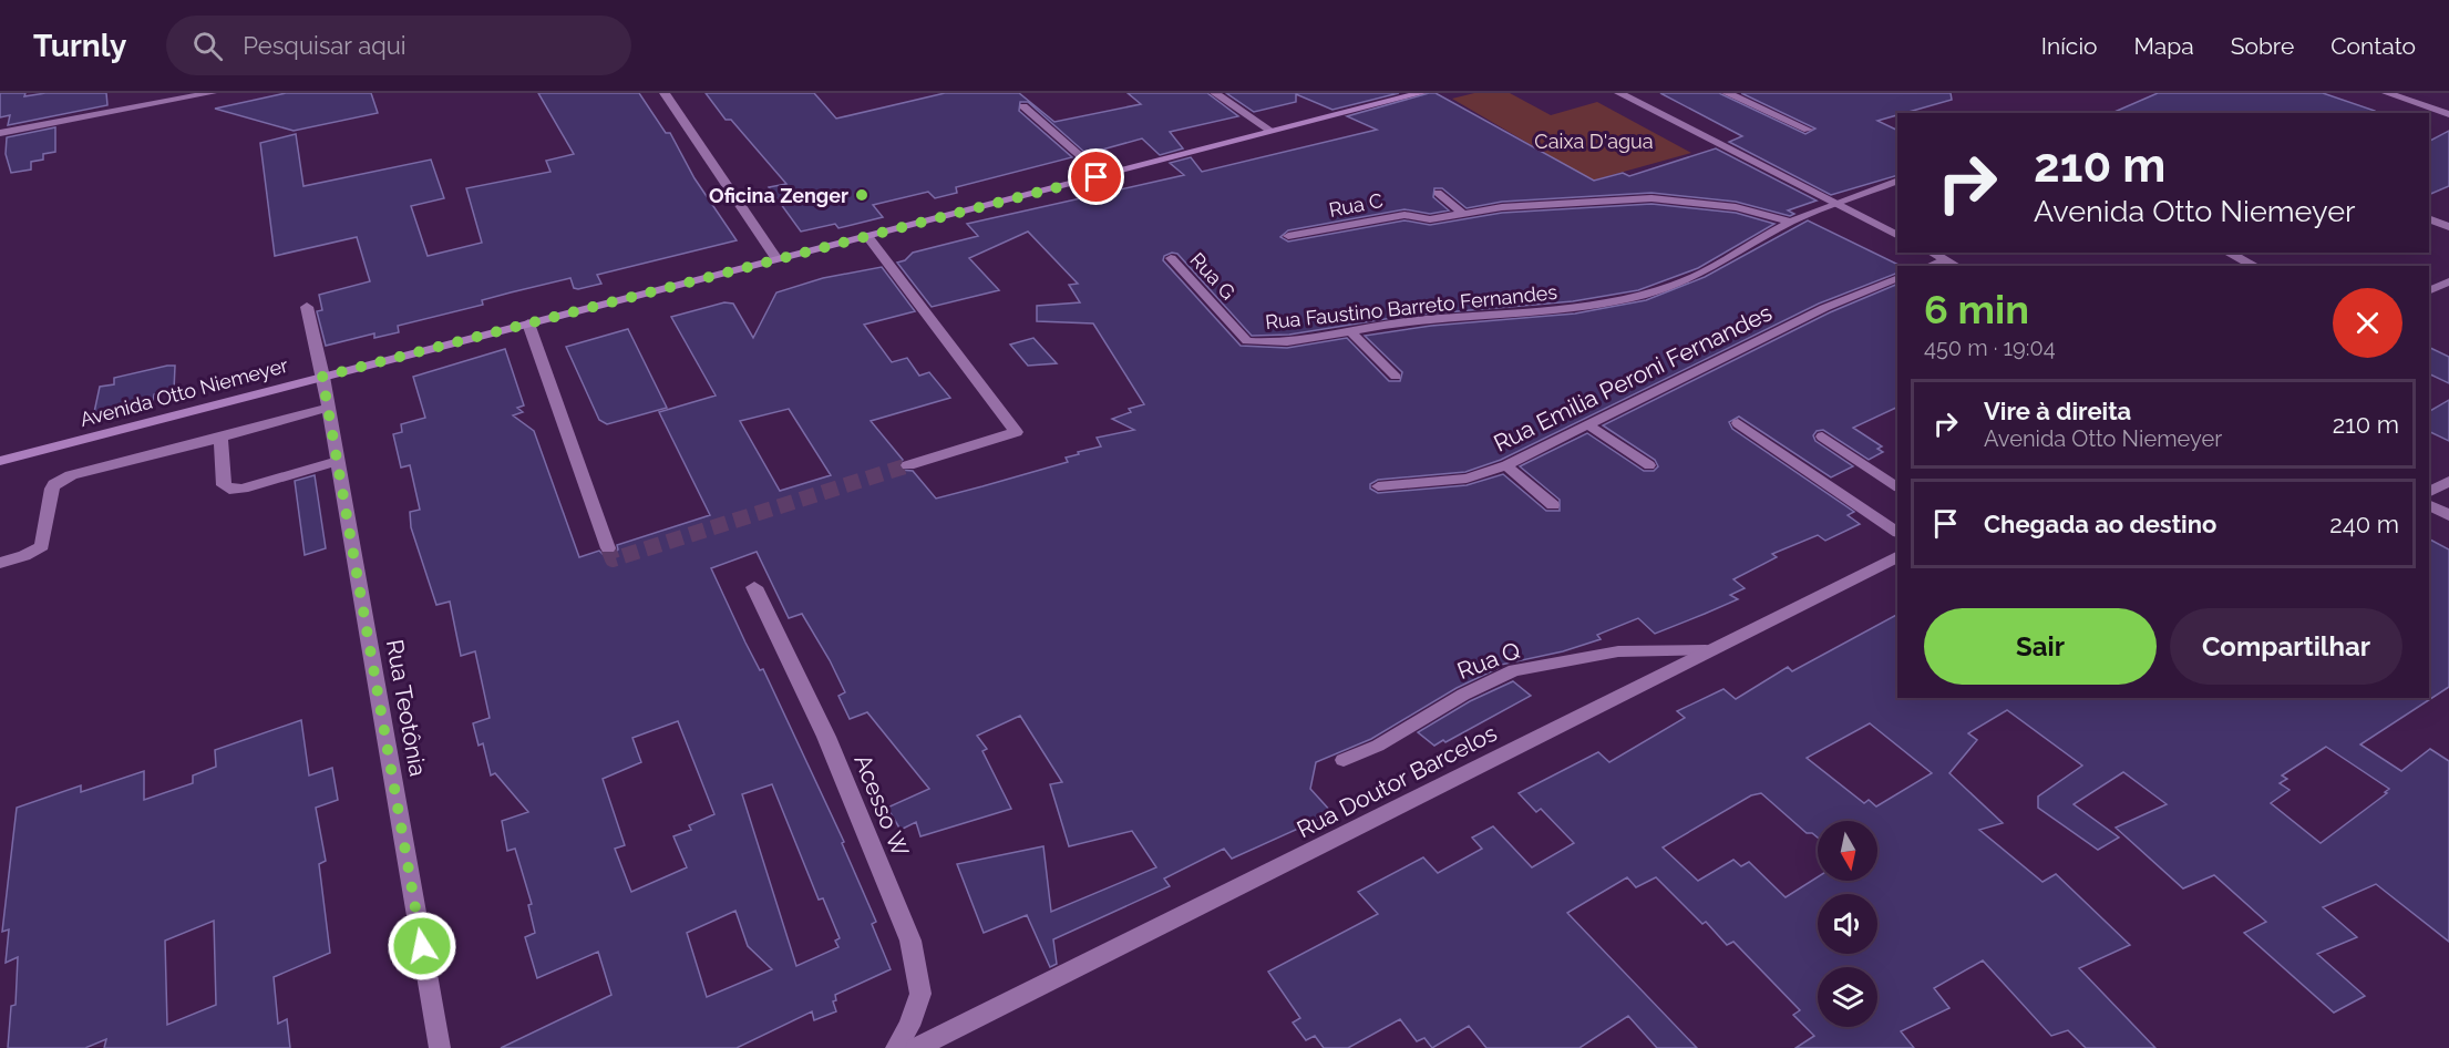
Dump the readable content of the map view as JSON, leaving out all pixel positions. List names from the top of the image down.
{
  "streets": {
    "main road": ["Avenida Otto Niemeyer"],
    "street": ["Rua Teotônia", "Rua Doutor Barcelos", "Acesso W"],
    "lane": [
      "Rua C",
      "Rua G",
      "Rua Faustino Barreto Fernandes",
      "Rua Emilia Peroni Fernandes",
      "Rua Q"
    ]
  },
  "crossings": [
    ["Rua C", "Rua Faustino Barreto Fernandes"],
    ["Rua G", "Rua Faustino Barreto Fernandes"],
    ["Avenida Otto Niemeyer", "Rua Teotônia"],
    ["Rua Q", "Rua Doutor Barcelos"]
  ],
  "parks": ["Caixa D'agua"],
  "places": ["Oficina Zenger"],
  "north": "bottom",
  "page": {
    "header": "Turnly",
    "search": "Pesquisar aqui",
    "nav": [
      "Início",
      "Mapa",
      "Sobre",
      "Contato"
    ],
    "turn": ["210 m", "Avenida Otto Niemeyer"],
    "heading": ["6 min", "450 m · 19:04"],
    "list": [
      {
        "name": "Vire à direita",
        "note": "Avenida Otto Niemeyer",
        "value": "210 m"
      },
      {
        "name": "Chegada ao destino",
        "value": "240 m"
      }
    ],
    "buttons": ["Sair", "Compartilhar"]
  }
}
